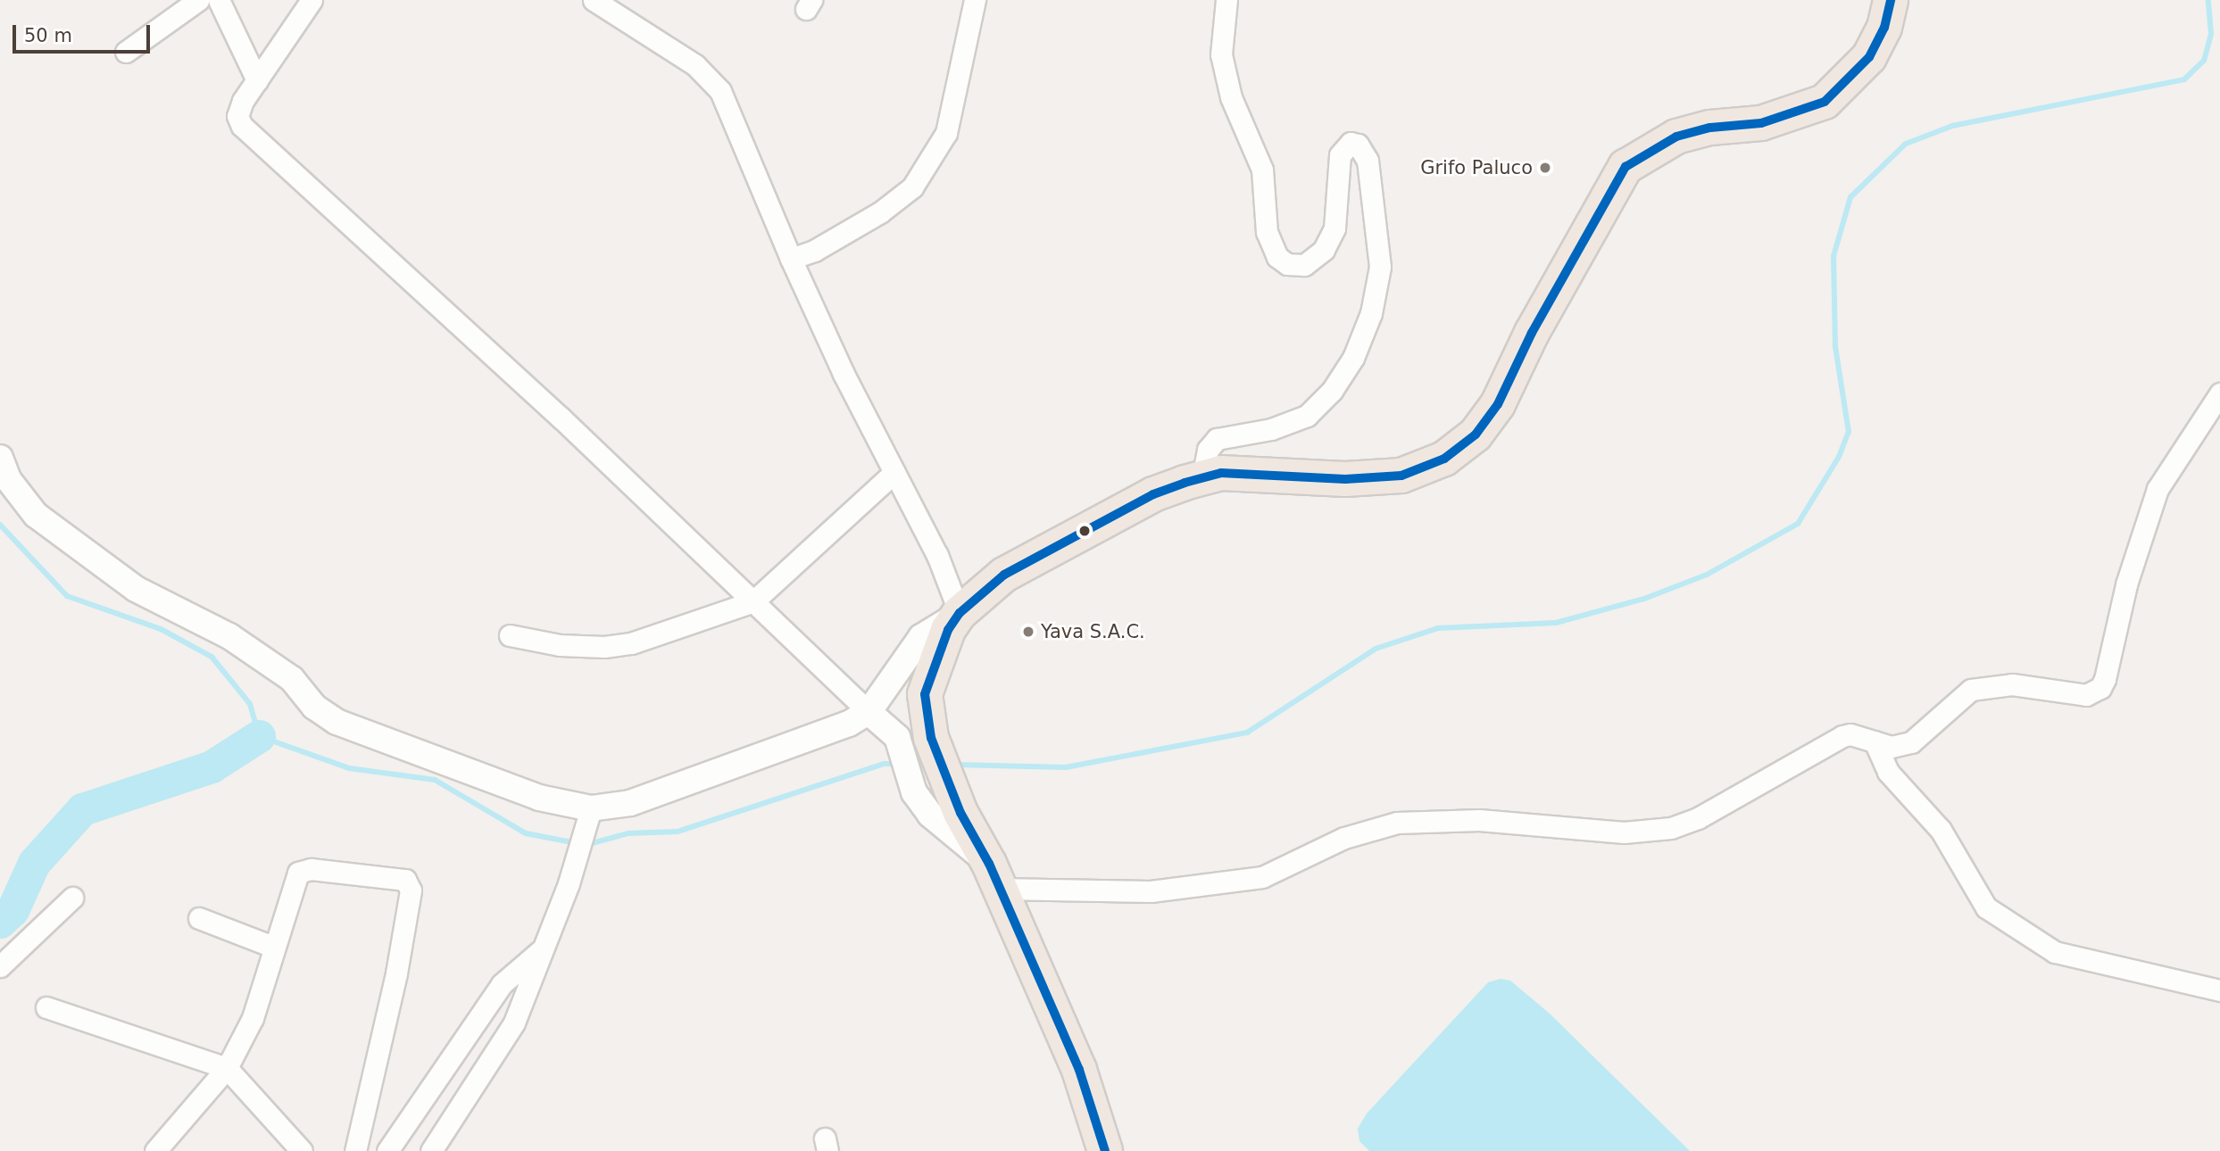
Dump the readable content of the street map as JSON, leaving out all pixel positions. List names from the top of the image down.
{
  "places": ["Grifo Paluco", "Yava S.A.C."],
  "scale_bar": "50 m"
}
